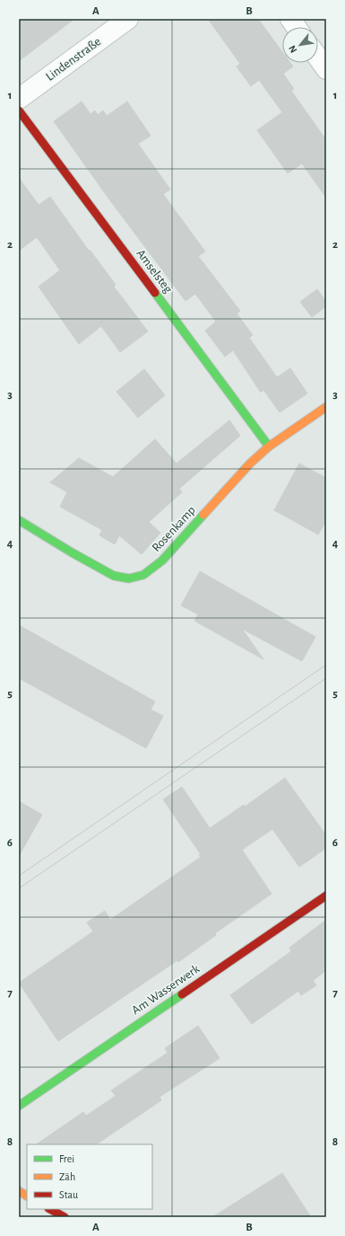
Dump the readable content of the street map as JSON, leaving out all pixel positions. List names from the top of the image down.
{
  "streets": {
    "street": [
      "Lindenstraße",
      "Amselsteg",
      "Rosenkamp",
      "Am Wasserwerk"
    ]
  },
  "crossings": [
    ["Amselsteg", "Rosenkamp"]
  ],
  "legend": ["Frei", "Zäh", "Stau"],
  "north": "bottom left",
  "grid": {
    "columns": ["A", "B"],
    "rows": [
      "1",
      "2",
      "3",
      "4",
      "5",
      "6",
      "7",
      "8"
    ]
  }
}
